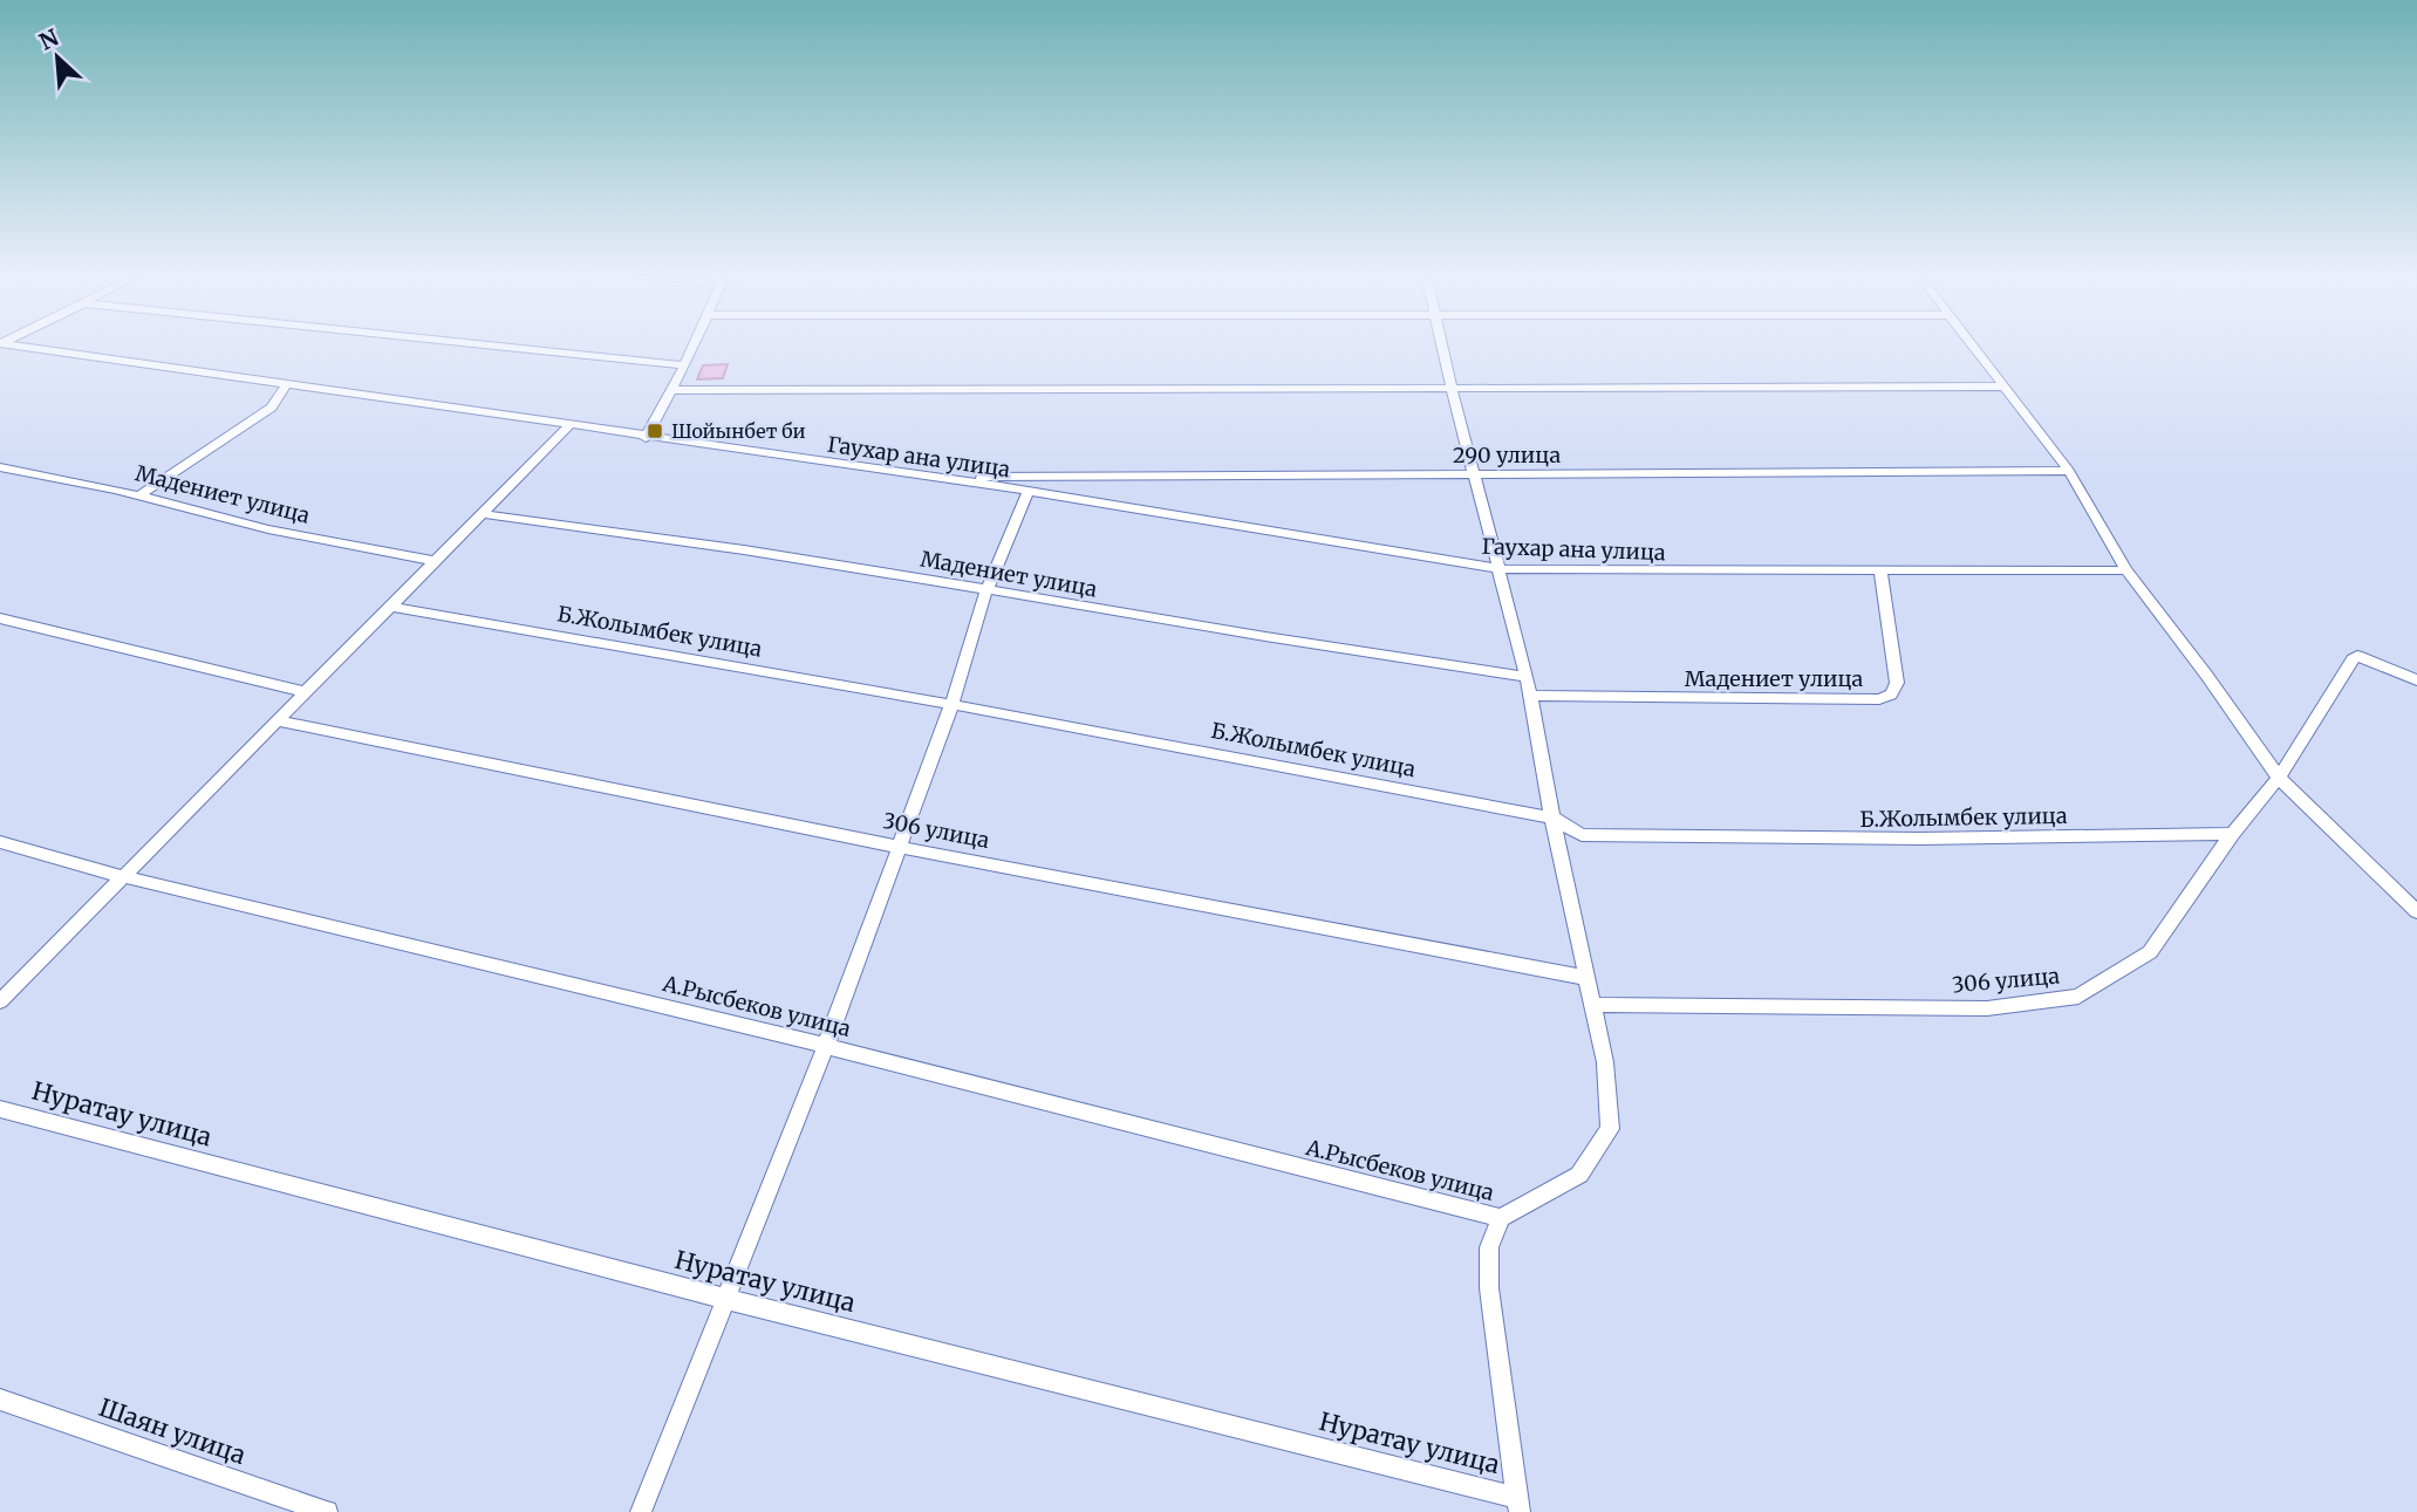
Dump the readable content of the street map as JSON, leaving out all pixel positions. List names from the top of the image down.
{
  "streets": {
    "street": [
      "290 улица",
      "Гаухар ана улица",
      "Мадениет улица",
      "Б.Жолымбек улица",
      "306 улица",
      "А.Рысбеков улица",
      "Нуратау улица",
      "Шаян улица"
    ]
  },
  "crossings": [
    ["290 улица", "Гаухар ана улица"],
    ["Б.Жолымбек улица", "306 улица"]
  ],
  "places": {
    "transit": ["Шойынбет би"]
  },
  "north": "top left"
}
